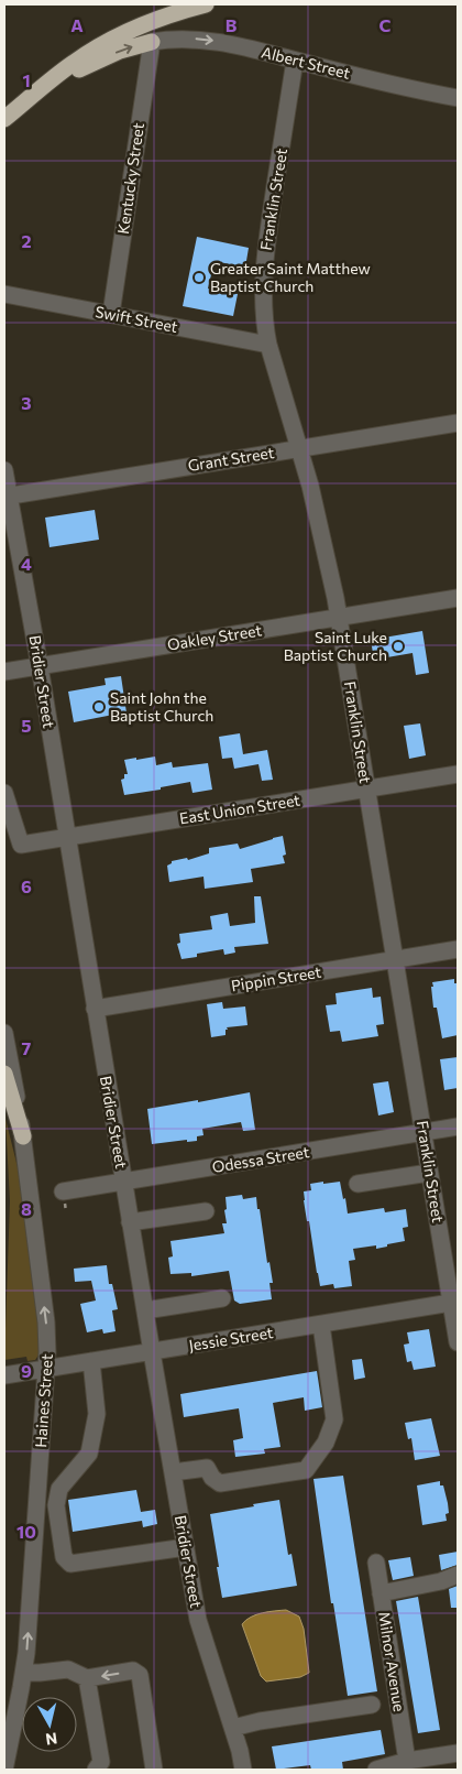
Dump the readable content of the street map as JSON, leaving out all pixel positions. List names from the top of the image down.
{
  "streets": {
    "street": [
      "Albert Street",
      "Kentucky Street",
      "Franklin Street",
      "Swift Street",
      "Grant Street",
      "Oakley Street",
      "Bridier Street",
      "East Union Street",
      "Pippin Street",
      "Odessa Street",
      "Jessie Street",
      "Haines Street",
      "Milnor Avenue"
    ]
  },
  "crossings": [
    ["Albert Street", "Kentucky Street"],
    ["Albert Street", "Franklin Street"],
    ["Kentucky Street", "Swift Street"],
    ["Franklin Street", "Swift Street"],
    ["Franklin Street", "Grant Street"],
    ["Franklin Street", "Oakley Street"],
    ["Franklin Street", "East Union Street"],
    ["Franklin Street", "Pippin Street"],
    ["Franklin Street", "Odessa Street"],
    ["Franklin Street", "Jessie Street"],
    ["Grant Street", "Bridier Street"],
    ["Oakley Street", "Bridier Street"],
    ["Bridier Street", "East Union Street"],
    ["Bridier Street", "Pippin Street"],
    ["Bridier Street", "Odessa Street"],
    ["Bridier Street", "Jessie Street"],
    ["Jessie Street", "Haines Street"]
  ],
  "one_way": ["Albert Street", "Haines Street"],
  "places": ["Greater Saint Matthew Baptist Church", "Saint Luke Baptist Church", "Saint John the Baptist Church"],
  "north": "bottom",
  "grid": {
    "columns": ["A", "B", "C"],
    "rows": [
      "1",
      "2",
      "3",
      "4",
      "5",
      "6",
      "7",
      "8",
      "9",
      "10"
    ]
  }
}
